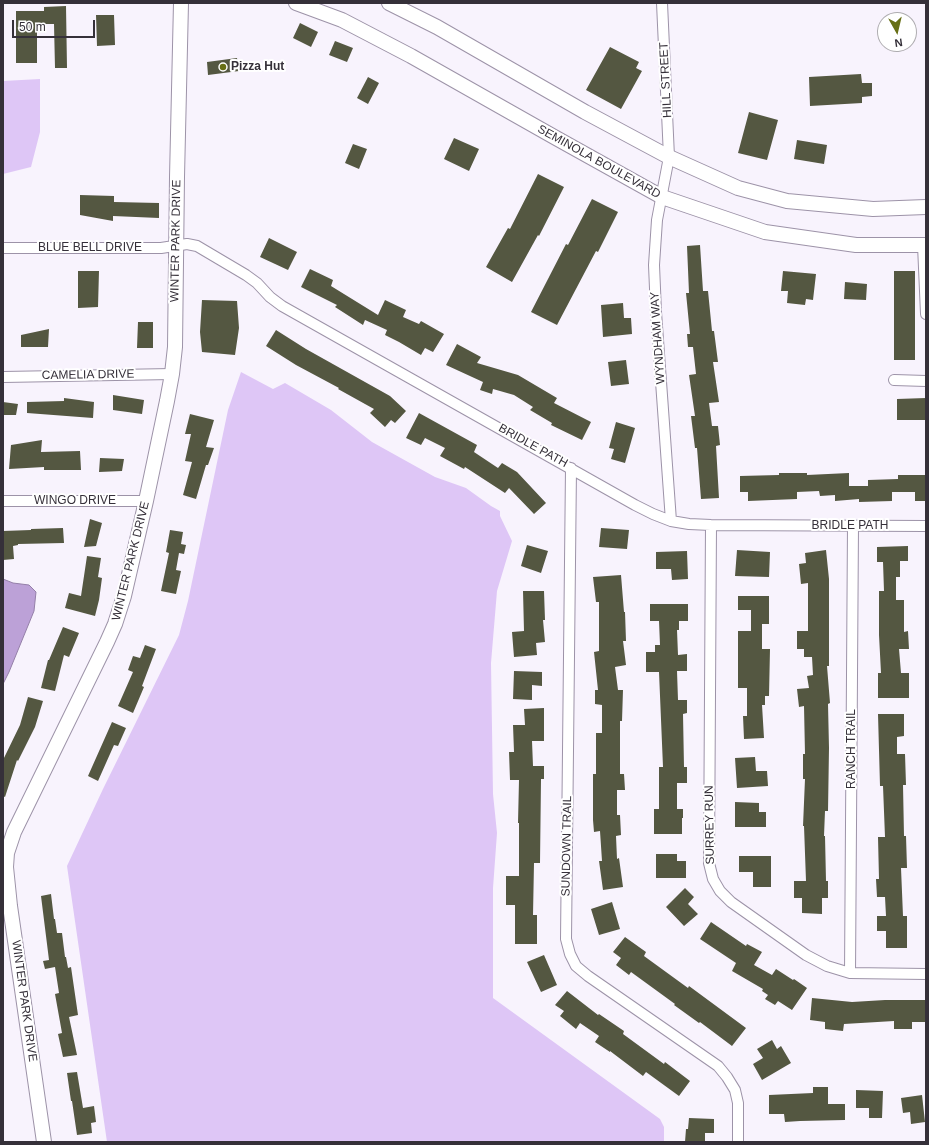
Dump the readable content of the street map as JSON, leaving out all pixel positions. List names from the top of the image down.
{
  "streets": {
    "main road": ["SEMINOLA BOULEVARD", "WINTER PARK DRIVE"],
    "street": [
      "HILL STREET",
      "BLUE BELL DRIVE",
      "WYNDHAM WAY",
      "CAMELIA DRIVE",
      "BRIDLE PATH",
      "WINGO DRIVE",
      "RANCH TRAIL",
      "SURREY RUN",
      "SUNDOWN TRAIL"
    ]
  },
  "crossings": [
    ["HILL STREET", "WYNDHAM WAY"],
    ["SEMINOLA BOULEVARD", "WYNDHAM WAY"],
    ["WINTER PARK DRIVE", "BLUE BELL DRIVE"],
    ["WINTER PARK DRIVE", "CAMELIA DRIVE"],
    ["WINTER PARK DRIVE", "BRIDLE PATH"],
    ["WINTER PARK DRIVE", "WINGO DRIVE"],
    ["BLUE BELL DRIVE", "BRIDLE PATH"],
    ["WYNDHAM WAY", "BRIDLE PATH"],
    ["BRIDLE PATH", "RANCH TRAIL"],
    ["BRIDLE PATH", "SURREY RUN"],
    ["BRIDLE PATH", "SUNDOWN TRAIL"],
    ["RANCH TRAIL", "SURREY RUN"]
  ],
  "places": ["Pizza Hut"],
  "scale_bar": "50 m",
  "north": "bottom"
}
